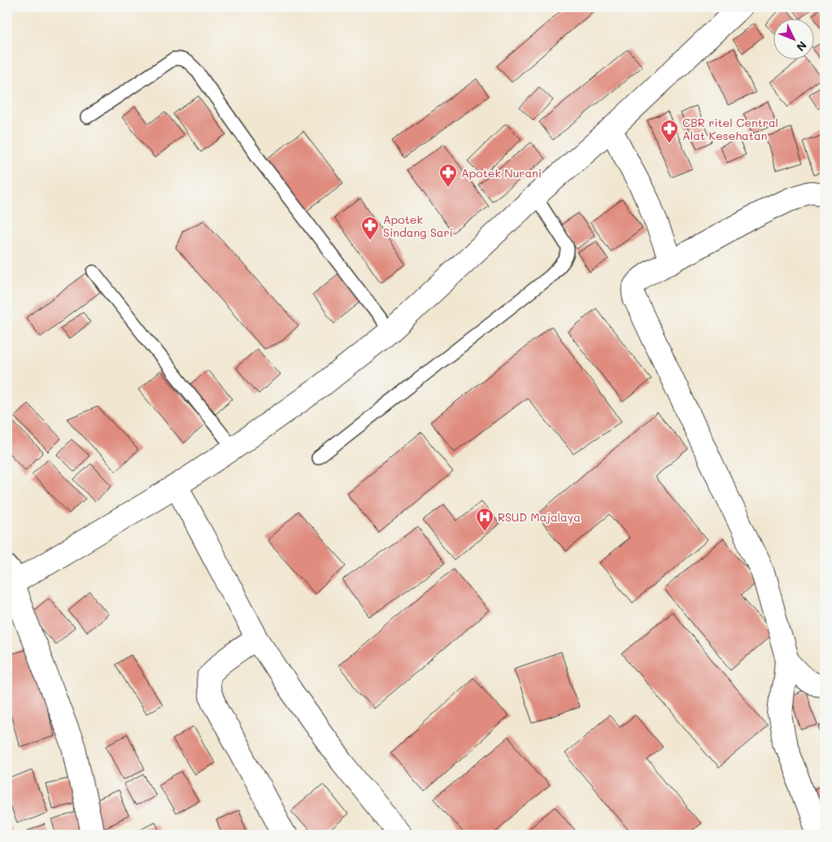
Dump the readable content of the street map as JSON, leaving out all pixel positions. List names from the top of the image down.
{
  "places": {
    "pharmacy": ["CBR ritel Central Alat Kesehatan", "Apotek Nurani", "Apotek Sindang Sari"],
    "hospital": ["RSUD Majalaya"]
  },
  "north": "bottom right"
}
